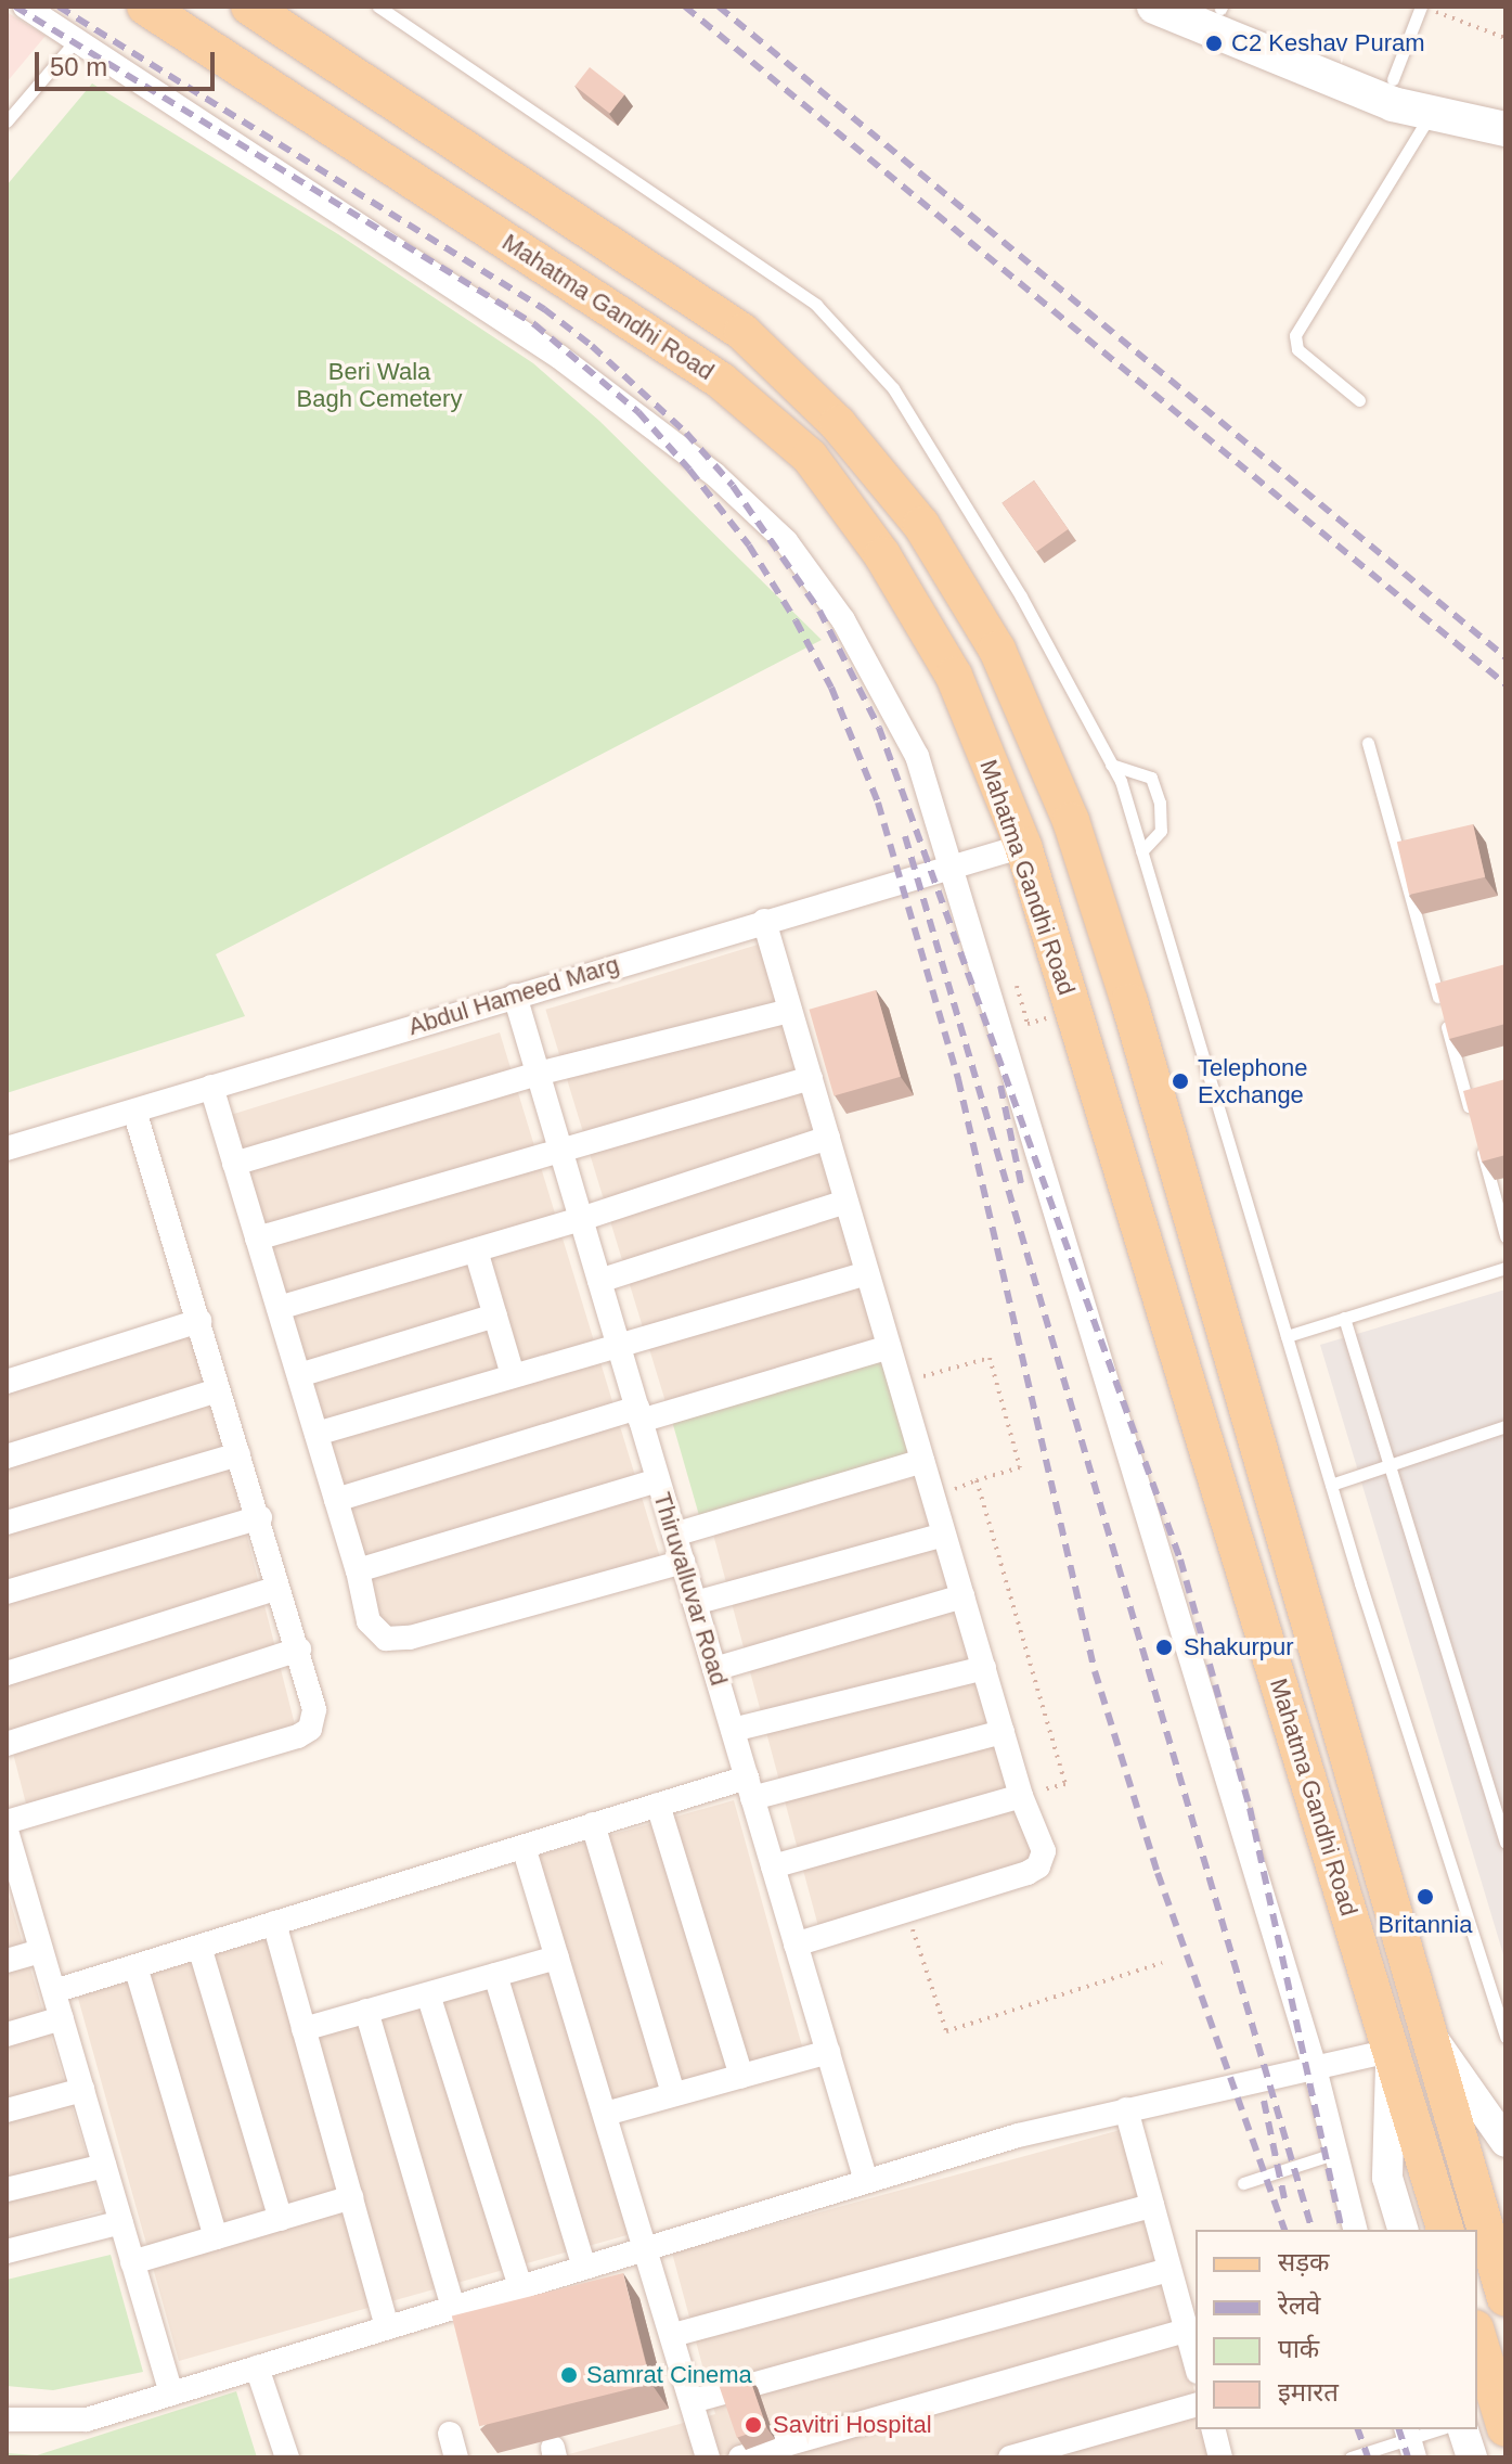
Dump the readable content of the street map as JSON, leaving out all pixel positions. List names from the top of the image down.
{
  "streets": {
    "main road": ["Mahatma Gandhi Road"],
    "street": ["Abdul Hameed Marg", "Thiruvalluvar Road"]
  },
  "crossings": [
    ["Mahatma Gandhi Road", "Abdul Hameed Marg"],
    ["Abdul Hameed Marg", "Thiruvalluvar Road"]
  ],
  "parks": ["Beri Wala Bagh Cemetery"],
  "places": [
    "C2 Keshav Puram",
    "Telephone Exchange",
    "Shakurpur",
    "Britannia",
    "Samrat Cinema",
    "Savitri Hospital"
  ],
  "legend": [
    "सड़क",
    "रेलवे",
    "पार्क",
    "इमारत"
  ],
  "scale_bar": "50 m"
}
